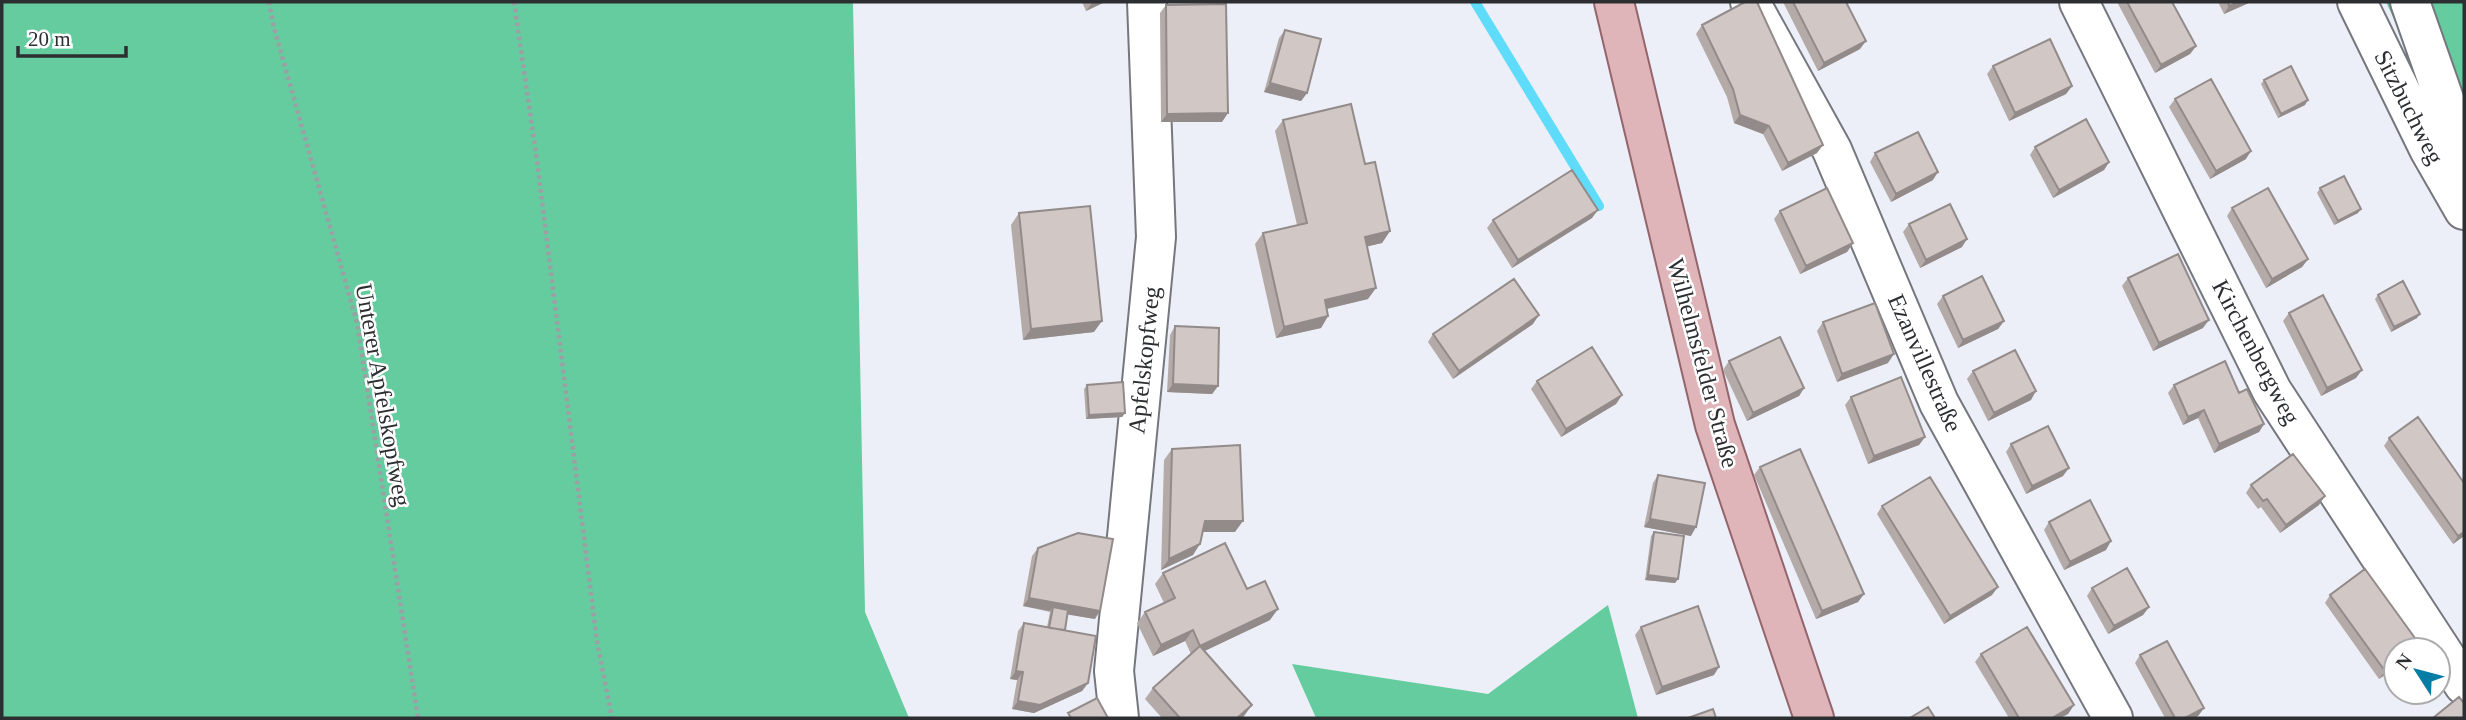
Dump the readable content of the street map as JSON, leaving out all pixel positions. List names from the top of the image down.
{
  "streets": {
    "main road": ["Wilhelmsfelder Straße"],
    "street": [
      "Sitzbuchweg",
      "Kirchenbergweg",
      "Apfelskopfweg",
      "Ezanvillestraße"
    ],
    "path": ["Unterer Apfelskopfweg"]
  },
  "scale_bar": "20 m",
  "north": "top left"
}
